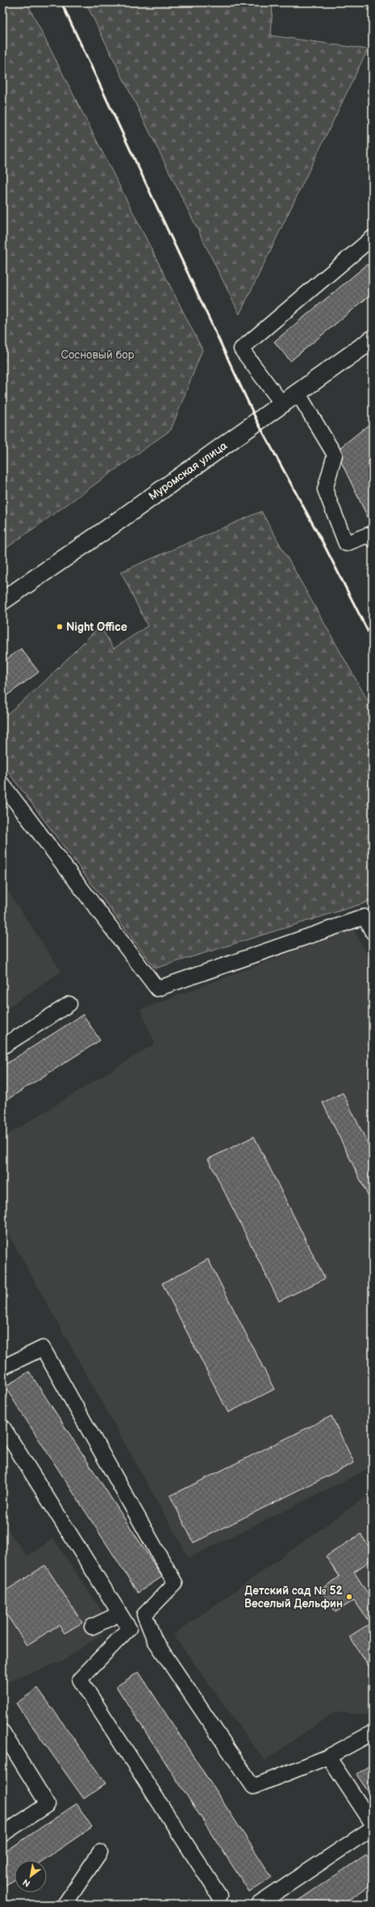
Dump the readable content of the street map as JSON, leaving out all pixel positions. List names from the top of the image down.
{
  "streets": {
    "main road": ["Муромская улица"]
  },
  "parks": ["Сосновый бор"],
  "places": ["Night Office", "Детский сад № 52 Веселый Дельфин"],
  "north": "bottom left"
}
